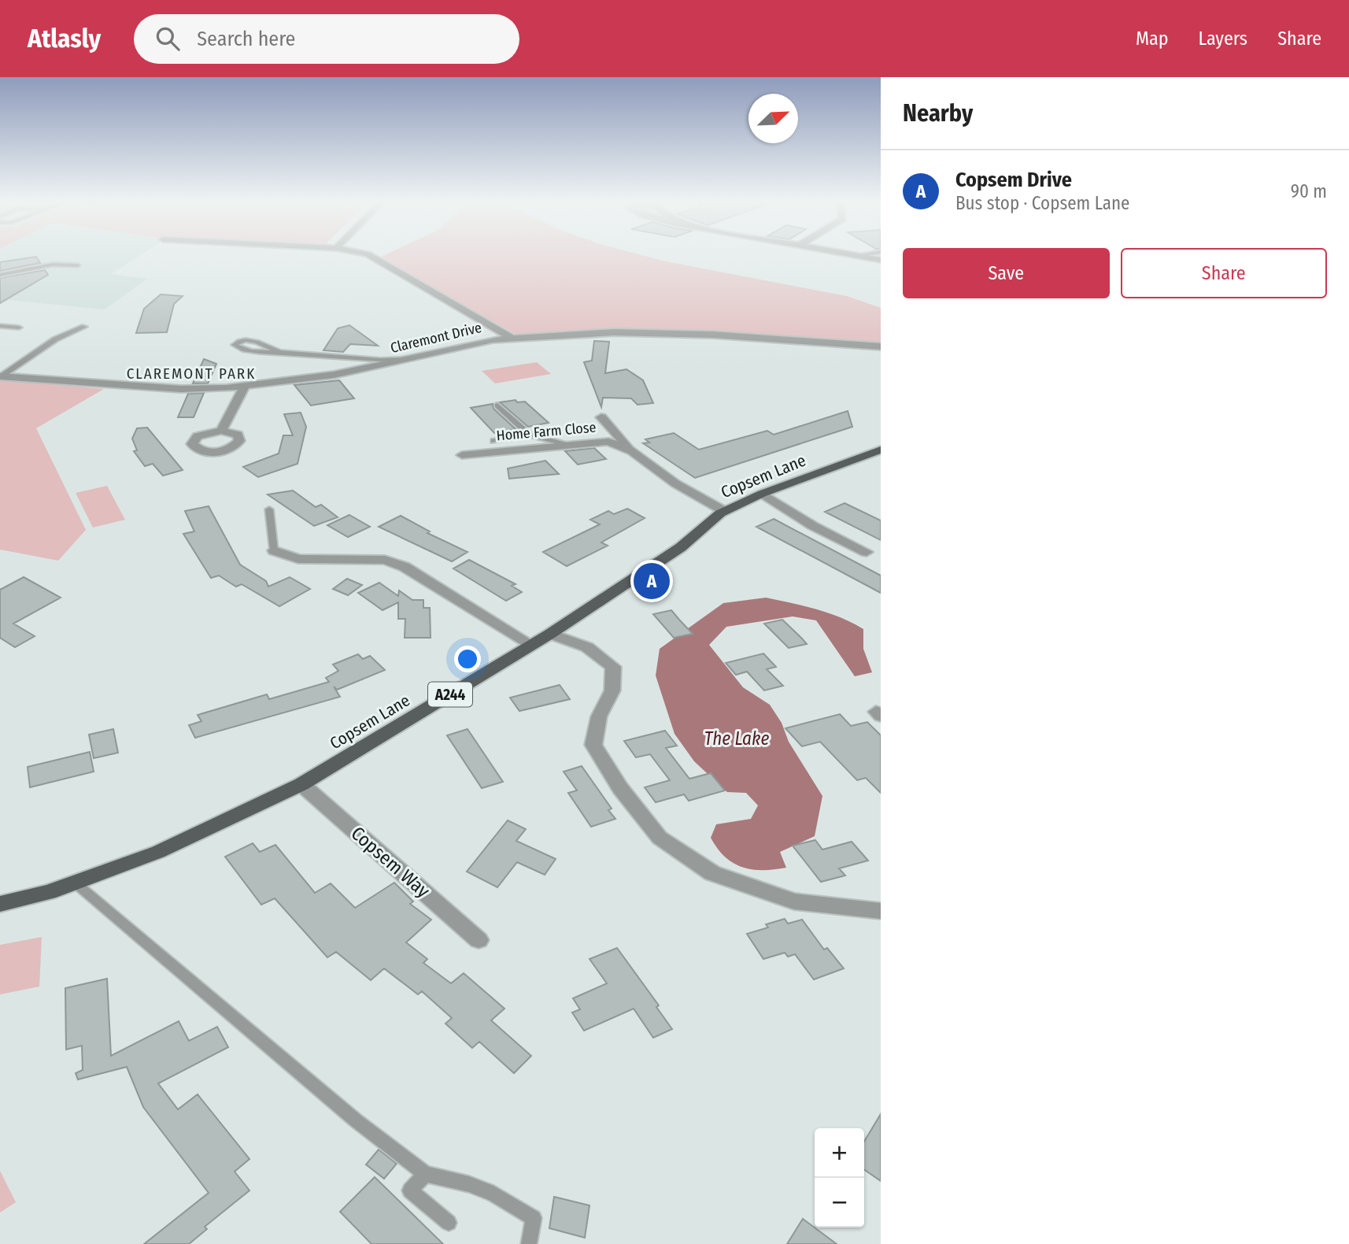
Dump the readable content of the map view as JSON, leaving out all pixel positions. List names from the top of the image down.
{
  "streets": {
    "main road": ["Copsem Lane", "A244"],
    "street": ["Claremont Drive", "Home Farm Close", "Copsem Way"]
  },
  "crossings": [
    ["Home Farm Close", "Copsem Lane"],
    ["Copsem Lane", "Copsem Way"]
  ],
  "districts": ["CLAREMONT PARK"],
  "water": ["The Lake"],
  "north": "top right",
  "page": {
    "header": "Atlasly",
    "search": "Search here",
    "nav": ["Map", "Layers", "Share"],
    "heading": "Nearby",
    "list": [
      {
        "mark": "A",
        "name": "Copsem Drive",
        "note": "Bus stop · Copsem Lane",
        "value": "90 m"
      }
    ],
    "buttons": ["Save", "Share"],
    "pins": "A",
    "map_buttons": ["+", "−"]
  }
}
